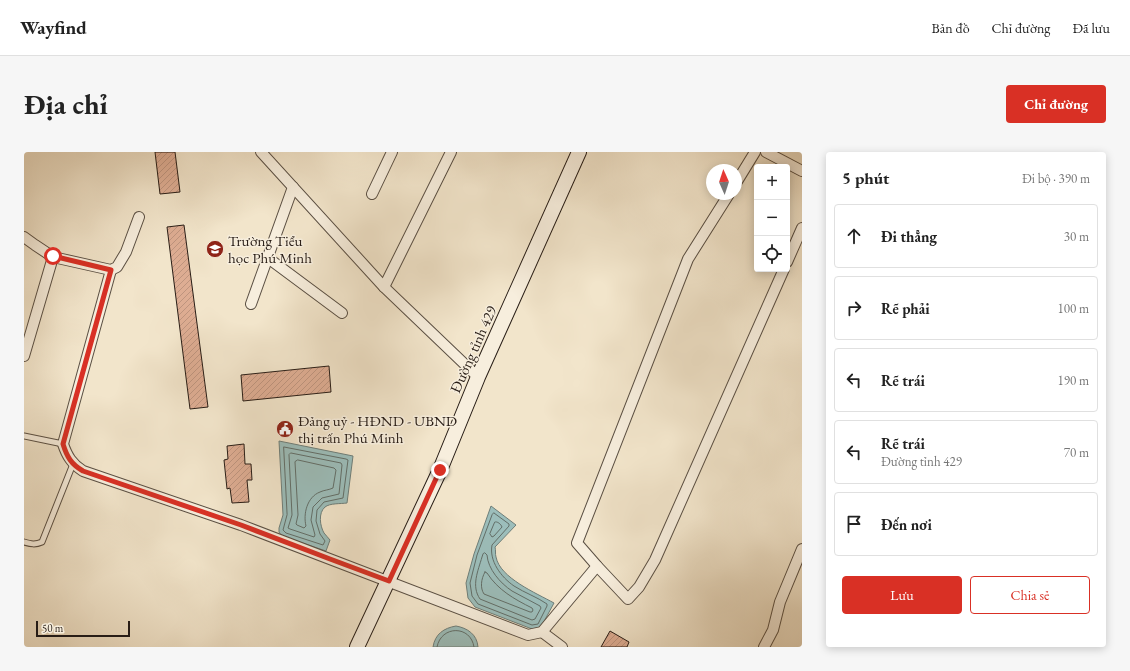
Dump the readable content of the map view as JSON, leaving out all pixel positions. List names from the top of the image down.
{
  "streets": {
    "main road": ["Đường tỉnh 429"]
  },
  "places": {
    "school or university": ["Trường Tiểu học Phú Minh"],
    "public building": ["Đảng uỷ - HĐND - UBND thị trấn Phú Minh"]
  },
  "scale_bar": "50 m",
  "north": "top",
  "page": {
    "header": "Wayfind",
    "nav": ["Bản đồ", "Chỉ đường", "Đã lưu"],
    "buttons": [
      "Chỉ đường",
      ["Lưu", "Chia sẻ"]
    ],
    "title": "Địa chỉ",
    "heading": ["5 phút", "Đi bộ · 390 m"],
    "map_buttons": ["+", "−"],
    "list": [
      ["Đi thẳng", "30 m"],
      ["Rẽ phải", "100 m"],
      ["Rẽ trái", "190 m"],
      ["Rẽ trái", "Đường tỉnh 429", "70 m"],
      "Đến nơi"
    ],
    "scale": "50 m"
  }
}
